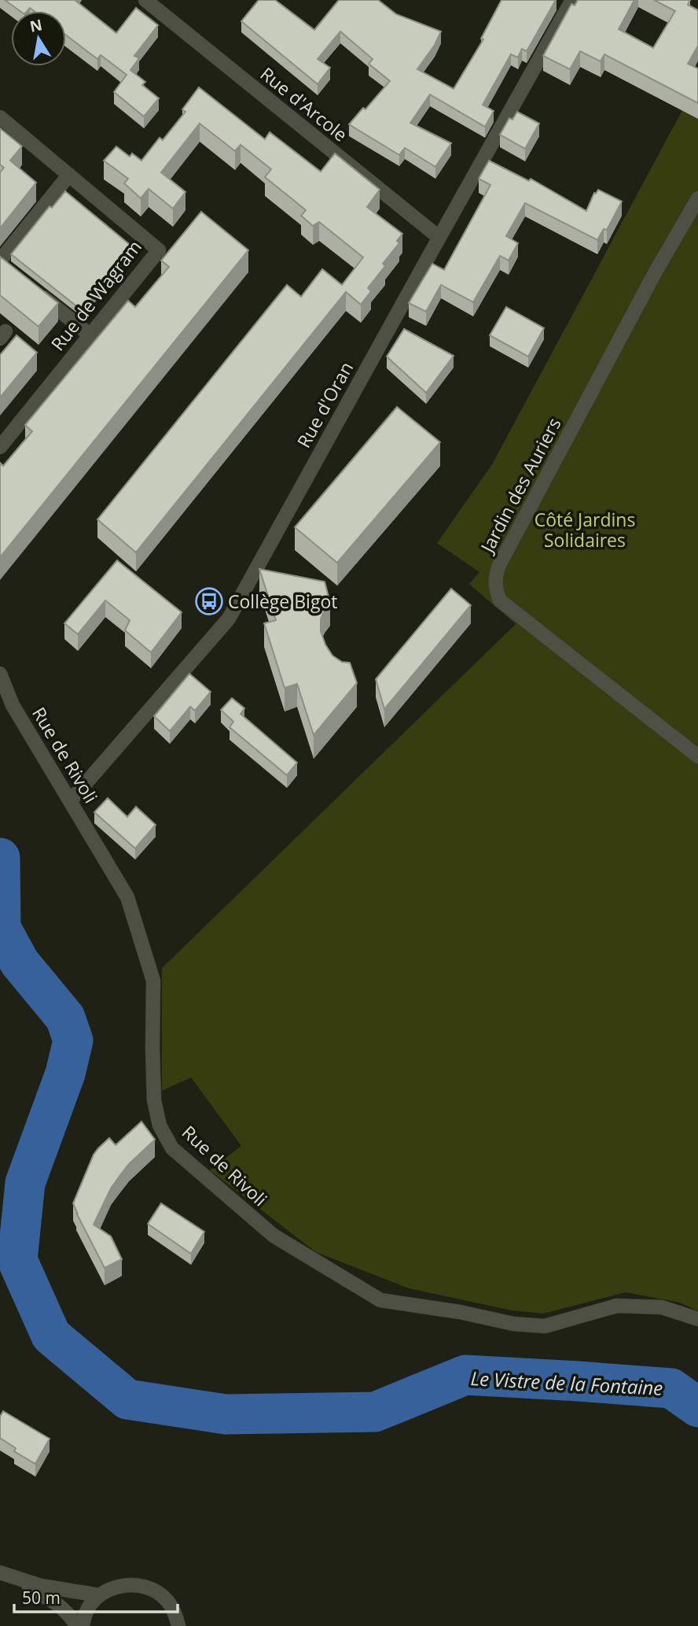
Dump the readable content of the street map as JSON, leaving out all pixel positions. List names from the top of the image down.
{
  "streets": {
    "street": [
      "Rue d'Arcole",
      "Rue de Wagram",
      "Rue d'Oran",
      "Jardin des Auriers",
      "Rue de Rivoli"
    ]
  },
  "crossings": [
    ["Rue d'Arcole", "Rue d'Oran"],
    ["Rue d'Oran", "Rue de Rivoli"]
  ],
  "water": ["Le Vistre de la Fontaine"],
  "parks": ["Côté Jardins Solidaires"],
  "places": {
    "bus stop": ["Collège Bigot"]
  },
  "scale_bar": "50 m",
  "north": "top"
}
